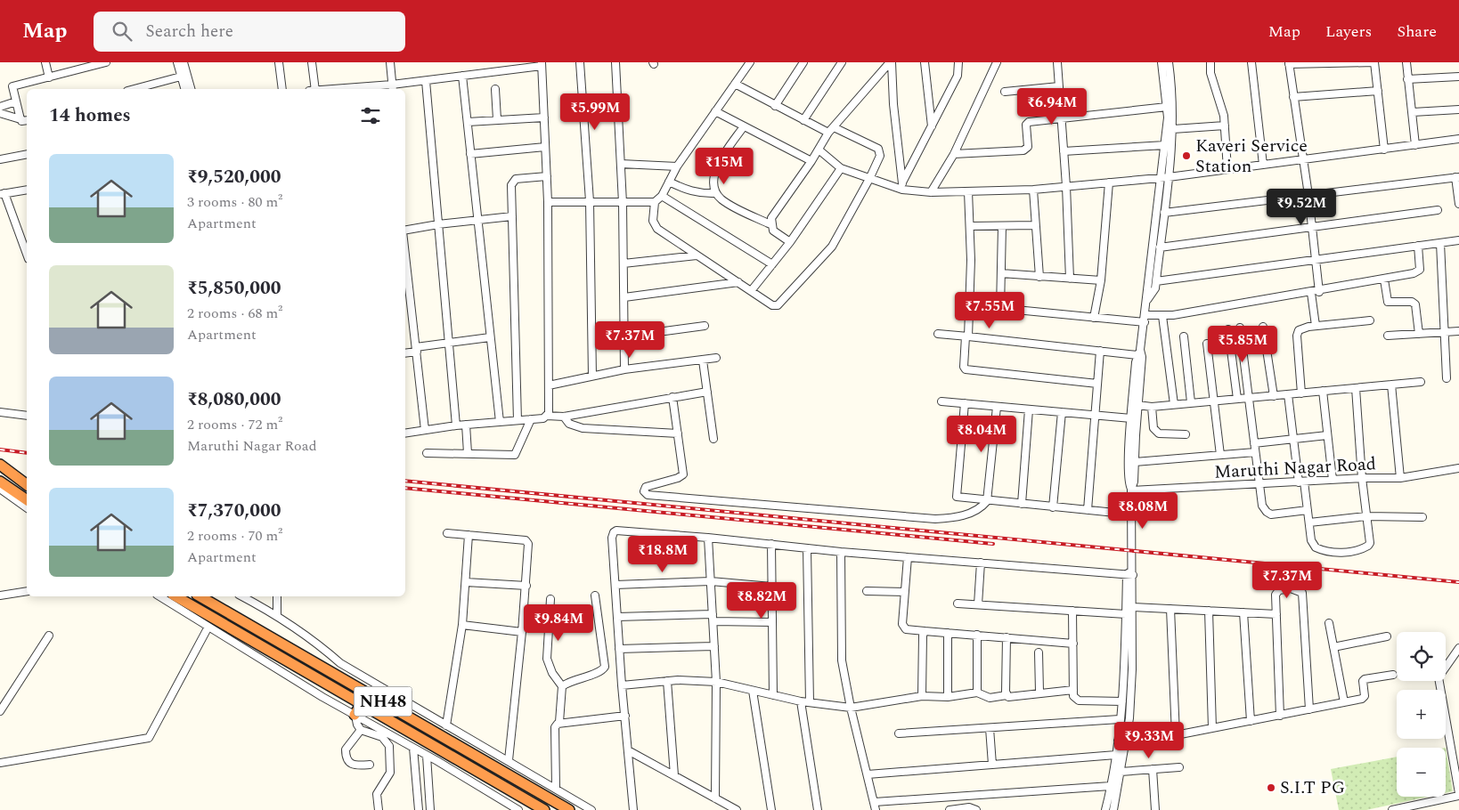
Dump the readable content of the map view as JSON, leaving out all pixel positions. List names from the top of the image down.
{
  "streets": {
    "highway": ["NH48"],
    "street": ["Maruthi Nagar Road"]
  },
  "places": ["Kaveri Service Station", "S.I.T PG"],
  "page": {
    "header": "Map",
    "search": "Search here",
    "nav": ["Map", "Layers", "Share"],
    "price": [
      "₹6.94M",
      "₹5.99M",
      "₹15M",
      "₹9.52M",
      "₹7.55M",
      "₹7.37M",
      "₹5.85M",
      "₹8.04M",
      "₹8.08M",
      "₹18.8M",
      "₹7.37M",
      "₹8.82M",
      "₹9.84M",
      "₹9.33M"
    ],
    "heading": "14 homes",
    "list": [
      {
        "name": "₹9,520,000",
        "note": "3 rooms · 80 m² · Apartment"
      },
      {
        "name": "₹5,850,000",
        "note": "2 rooms · 68 m² · Apartment"
      },
      {
        "name": "₹8,080,000",
        "note": "2 rooms · 72 m² · Maruthi Nagar Road"
      },
      {
        "name": "₹7,370,000",
        "note": "2 rooms · 70 m² · Apartment"
      }
    ],
    "map_buttons": ["+", "−"]
  }
}
